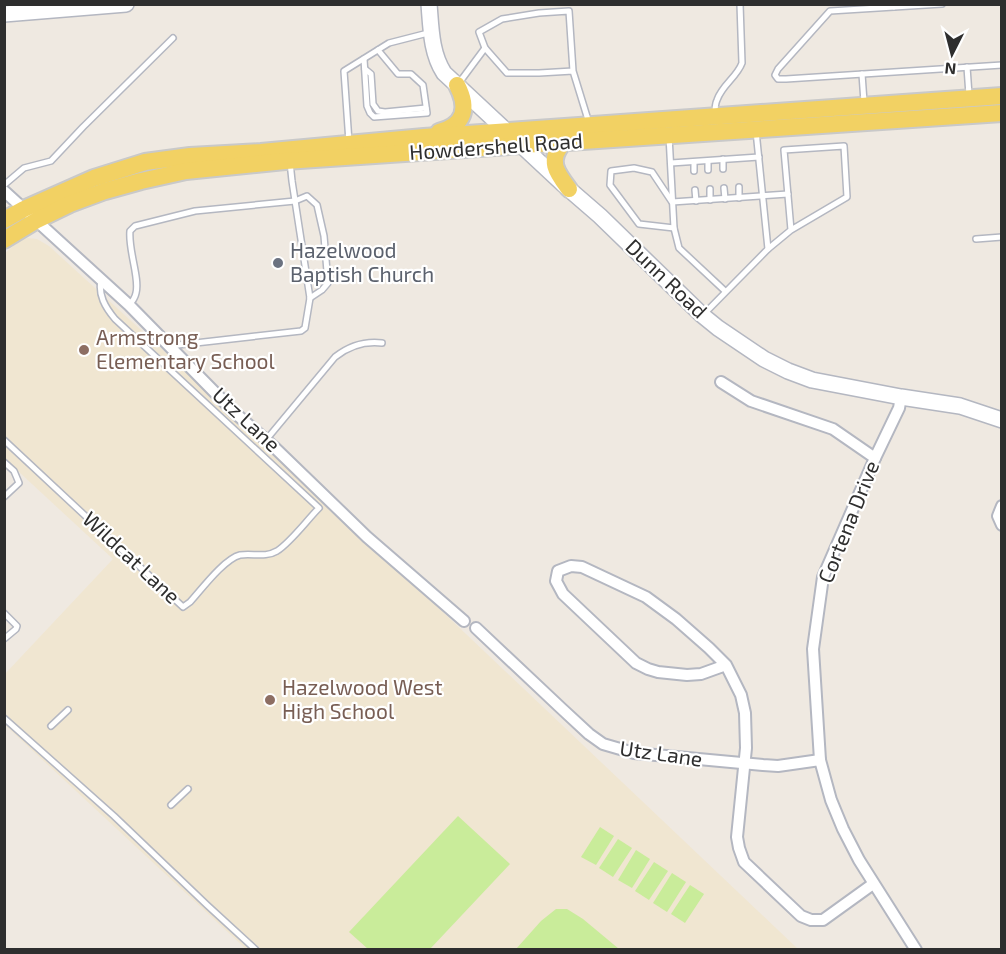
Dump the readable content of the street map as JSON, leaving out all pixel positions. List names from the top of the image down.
{
  "streets": {
    "main road": ["Howdershell Road"],
    "street": ["Dunn Road", "Utz Lane", "Cortena Drive"],
    "lane": ["Wildcat Lane"]
  },
  "crossings": [
    ["Howdershell Road", "Dunn Road"],
    ["Howdershell Road", "Utz Lane"],
    ["Dunn Road", "Cortena Drive"],
    ["Utz Lane", "Cortena Drive"],
    ["Utz Lane", "Wildcat Lane"]
  ],
  "places": ["Hazelwood Baptish Church", "Armstrong Elementary School", "Hazelwood West High School"],
  "north": "bottom"
}
